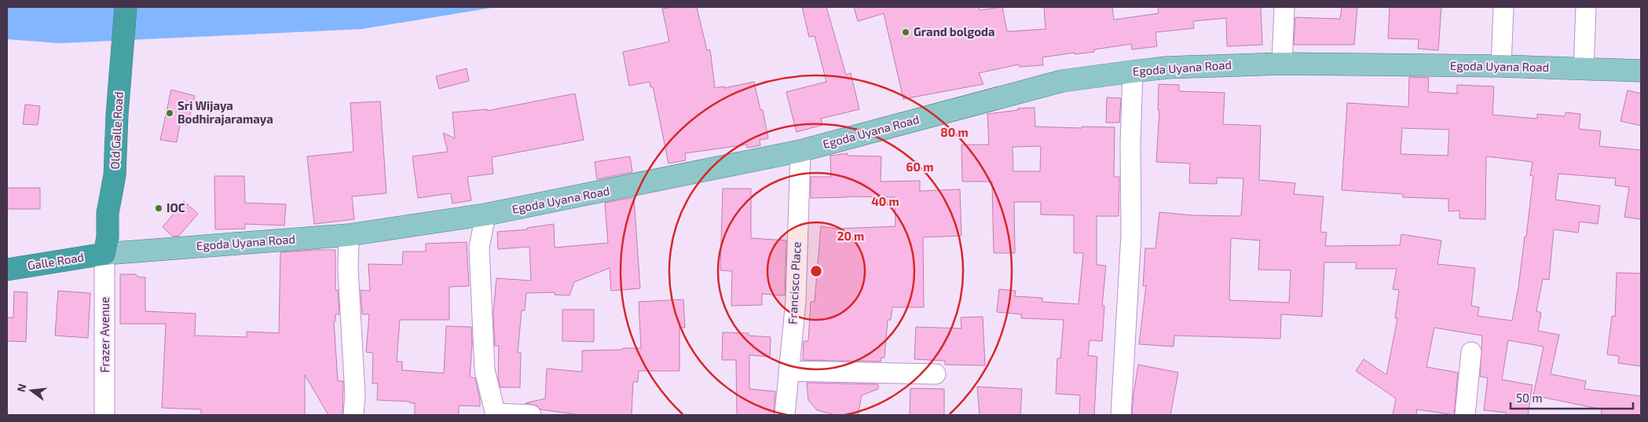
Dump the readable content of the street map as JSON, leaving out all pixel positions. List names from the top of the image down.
{
  "streets": {
    "highway": ["Old Galle Road", "Galle Road"],
    "main road": ["Egoda Uyana Road"],
    "street": ["Francisco Place", "Frazer Avenue"]
  },
  "crossings": [
    ["Egoda Uyana Road", "Old Galle Road"],
    ["Egoda Uyana Road", "Galle Road"],
    ["Egoda Uyana Road", "Francisco Place"],
    ["Egoda Uyana Road", "Frazer Avenue"],
    ["Old Galle Road", "Galle Road"],
    ["Old Galle Road", "Frazer Avenue"],
    ["Galle Road", "Frazer Avenue"]
  ],
  "places": ["Grand bolgoda", "Sri Wijaya Bodhirajaramaya", "IOC"],
  "scale_bar": "50 m",
  "north": "left",
  "rings": [
    "80 m",
    "60 m",
    "40 m",
    "20 m"
  ]
}
